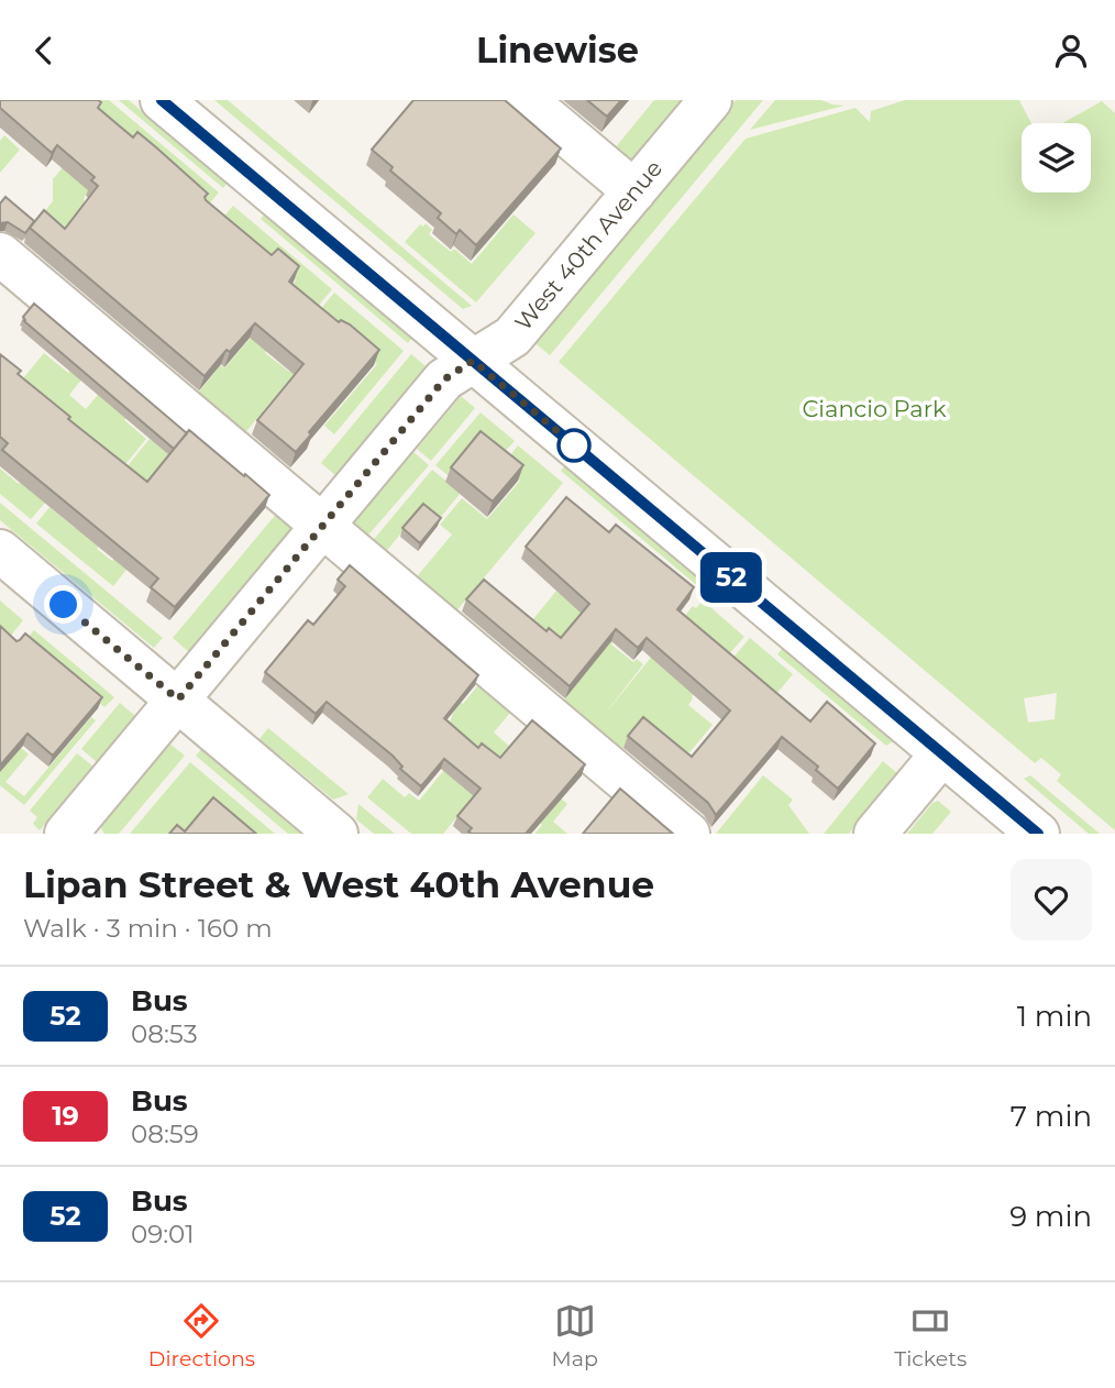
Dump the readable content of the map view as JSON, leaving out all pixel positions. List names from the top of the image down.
{
  "streets": {
    "street": ["West 40th Avenue"]
  },
  "parks": ["Ciancio Park"],
  "lines": ["bus line 52"],
  "page": {
    "header": "Linewise",
    "on_map": "52",
    "heading": ["Lipan Street & West 40th Avenue", "Walk · 3 min · 160 m"],
    "list": [
      {
        "mark": "52",
        "name": "Bus",
        "note": "08:53",
        "value": "1 min"
      },
      {
        "mark": "19",
        "name": "Bus",
        "note": "08:59",
        "value": "7 min"
      },
      {
        "mark": "52",
        "name": "Bus",
        "note": "09:01",
        "value": "9 min"
      }
    ],
    "tabs": ["Directions", "Map", "Tickets"]
  }
}
